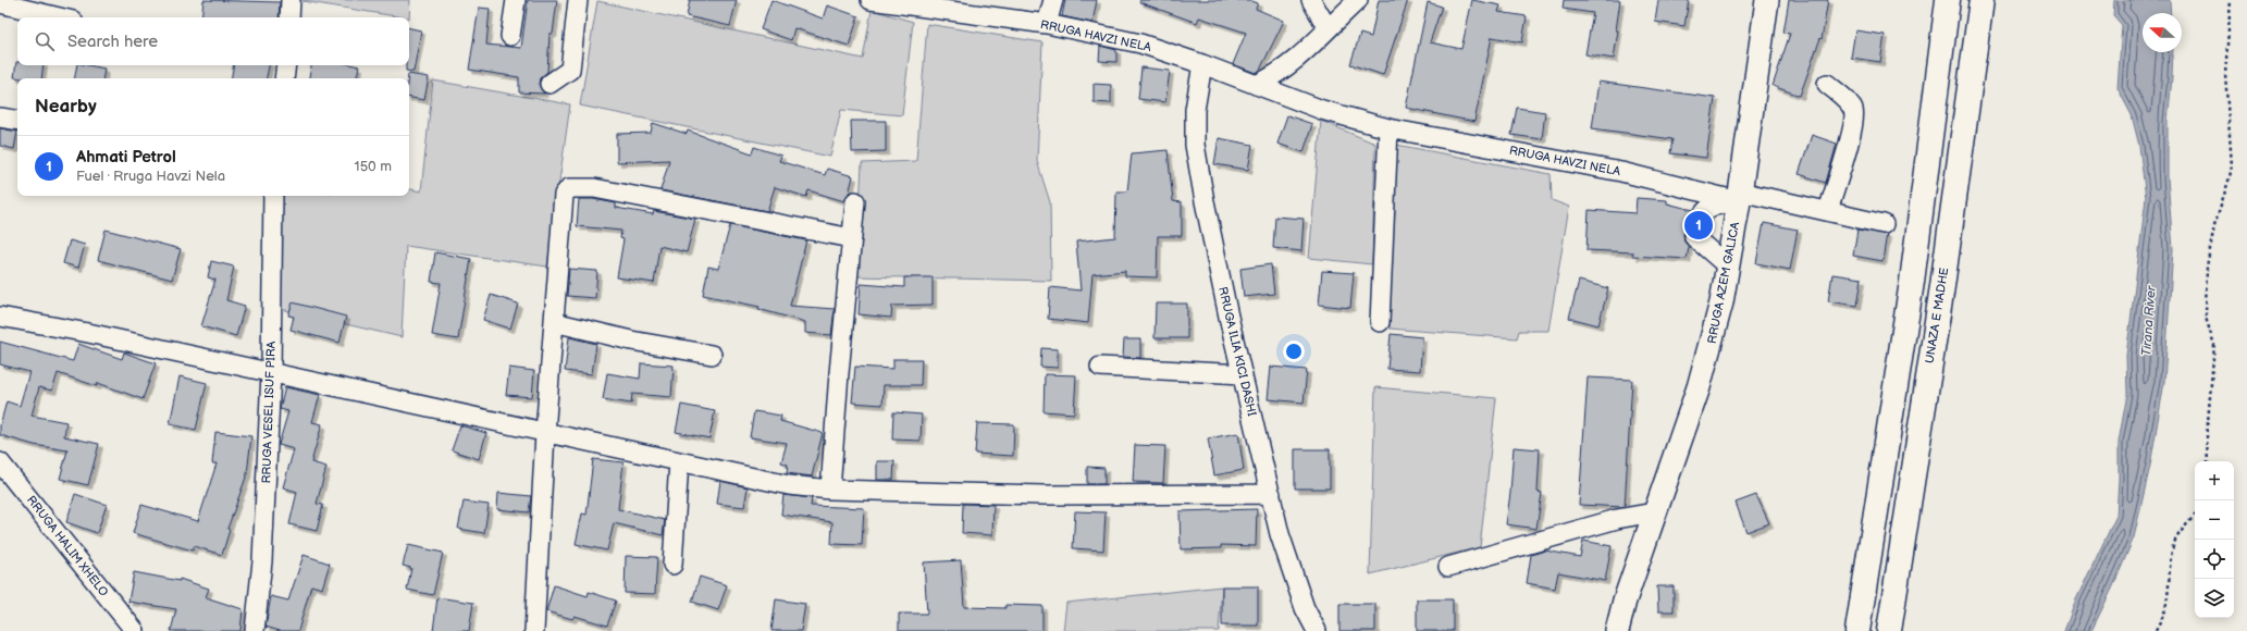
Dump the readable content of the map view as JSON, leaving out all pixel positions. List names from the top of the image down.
{
  "streets": {
    "highway": ["UNAZA E MADHE"],
    "main road": ["RRUGA AZEM GALICA"],
    "street": [
      "RRUGA HAVZI NELA",
      "RRUGA ILIA KICI DASHI",
      "RRUGA VESEL ISUF PIRA",
      "RRUGA HALIM XHELO"
    ]
  },
  "crossings": [
    ["RRUGA HAVZI NELA", "RRUGA AZEM GALICA"],
    ["RRUGA HAVZI NELA", "RRUGA ILIA KICI DASHI"]
  ],
  "water": ["Tirana River"],
  "north": "left",
  "page": {
    "search": "Search here",
    "heading": "Nearby",
    "list": [
      {
        "mark": "1",
        "name": "Ahmati Petrol",
        "note": "Fuel · Rruga Havzi Nela",
        "value": "150 m"
      }
    ],
    "pins": "1",
    "map_buttons": ["+", "−"]
  }
}
